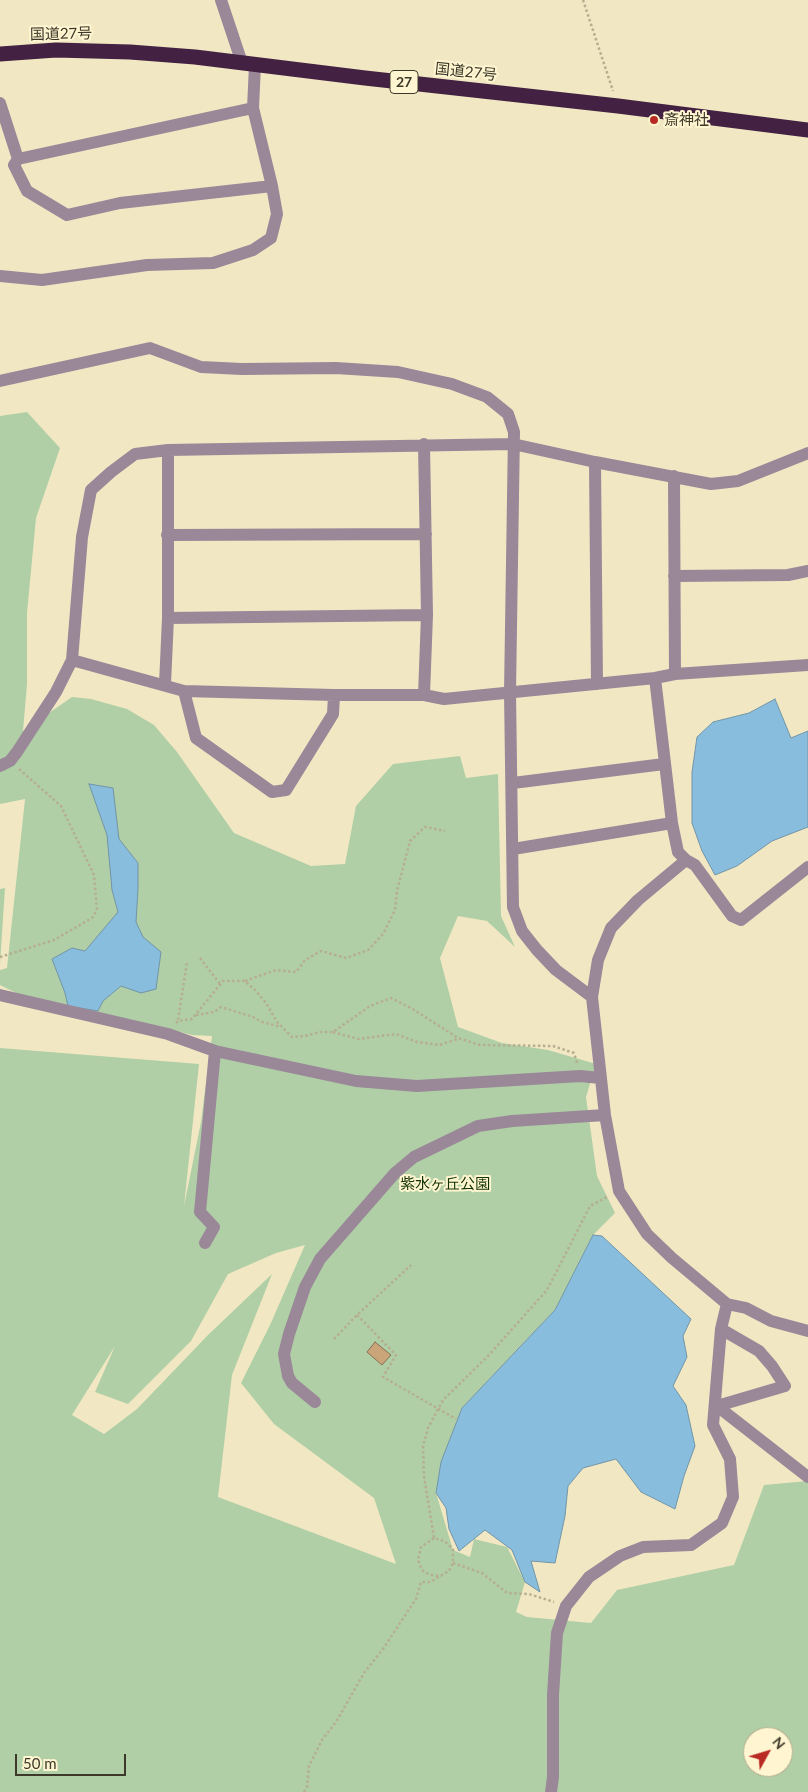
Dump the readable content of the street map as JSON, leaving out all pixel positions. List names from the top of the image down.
{
  "streets": {
    "highway": ["国道27号", "27"]
  },
  "parks": ["紫水ヶ丘公園"],
  "places": ["斎神社"],
  "scale_bar": "50 m",
  "north": "top right"
}
